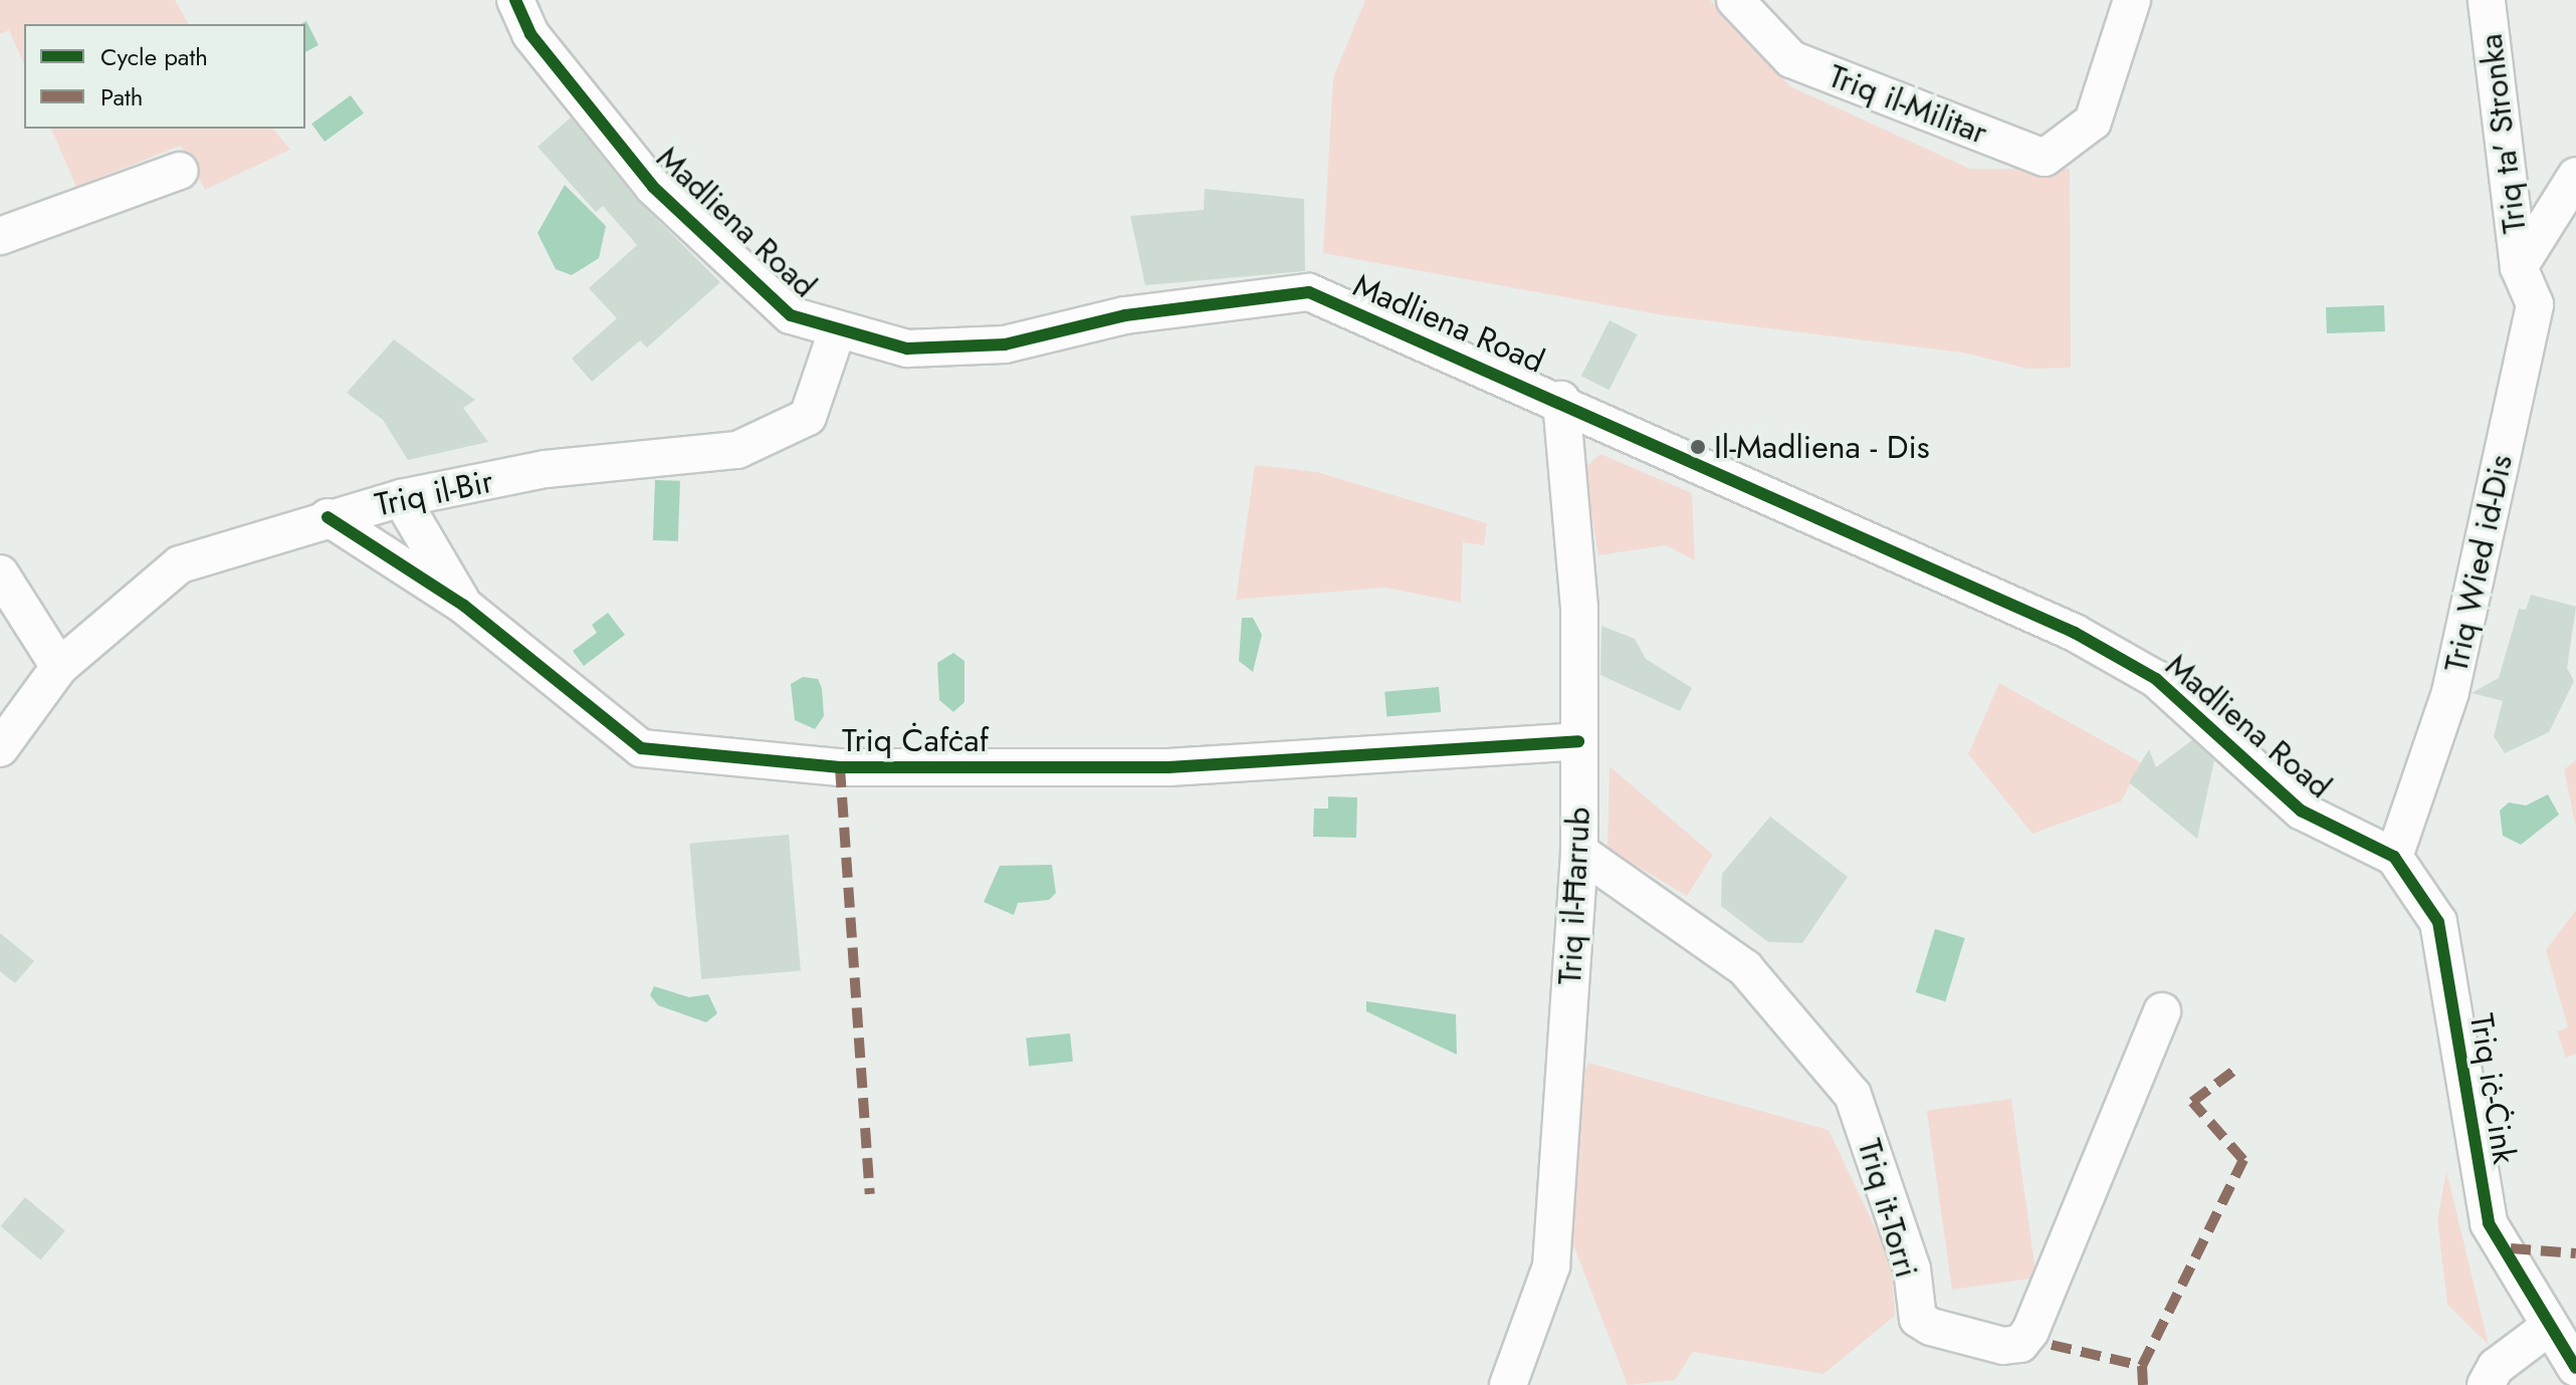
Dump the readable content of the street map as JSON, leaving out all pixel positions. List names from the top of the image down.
{
  "streets": {
    "street": [
      "Triq il-Militar",
      "Triq ta' Stronka",
      "Madliena Road",
      "Triq il-Bir",
      "Triq Wied id-Dis",
      "Triq Ċafċaf",
      "Triq il-Ħarrub",
      "Triq iċ-Ċink",
      "Triq it-Torri"
    ]
  },
  "crossings": [
    ["Triq ta' Stronka", "Triq Wied id-Dis"],
    ["Madliena Road", "Triq il-Bir"],
    ["Madliena Road", "Triq Wied id-Dis"],
    ["Madliena Road", "Triq il-Ħarrub"],
    ["Madliena Road", "Triq iċ-Ċink"],
    ["Triq il-Bir", "Triq Ċafċaf"],
    ["Triq Wied id-Dis", "Triq iċ-Ċink"],
    ["Triq Ċafċaf", "Triq il-Ħarrub"],
    ["Triq il-Ħarrub", "Triq it-Torri"]
  ],
  "places": ["Il-Madliena - Dis"],
  "legend": ["Cycle path", "Path"]
}
